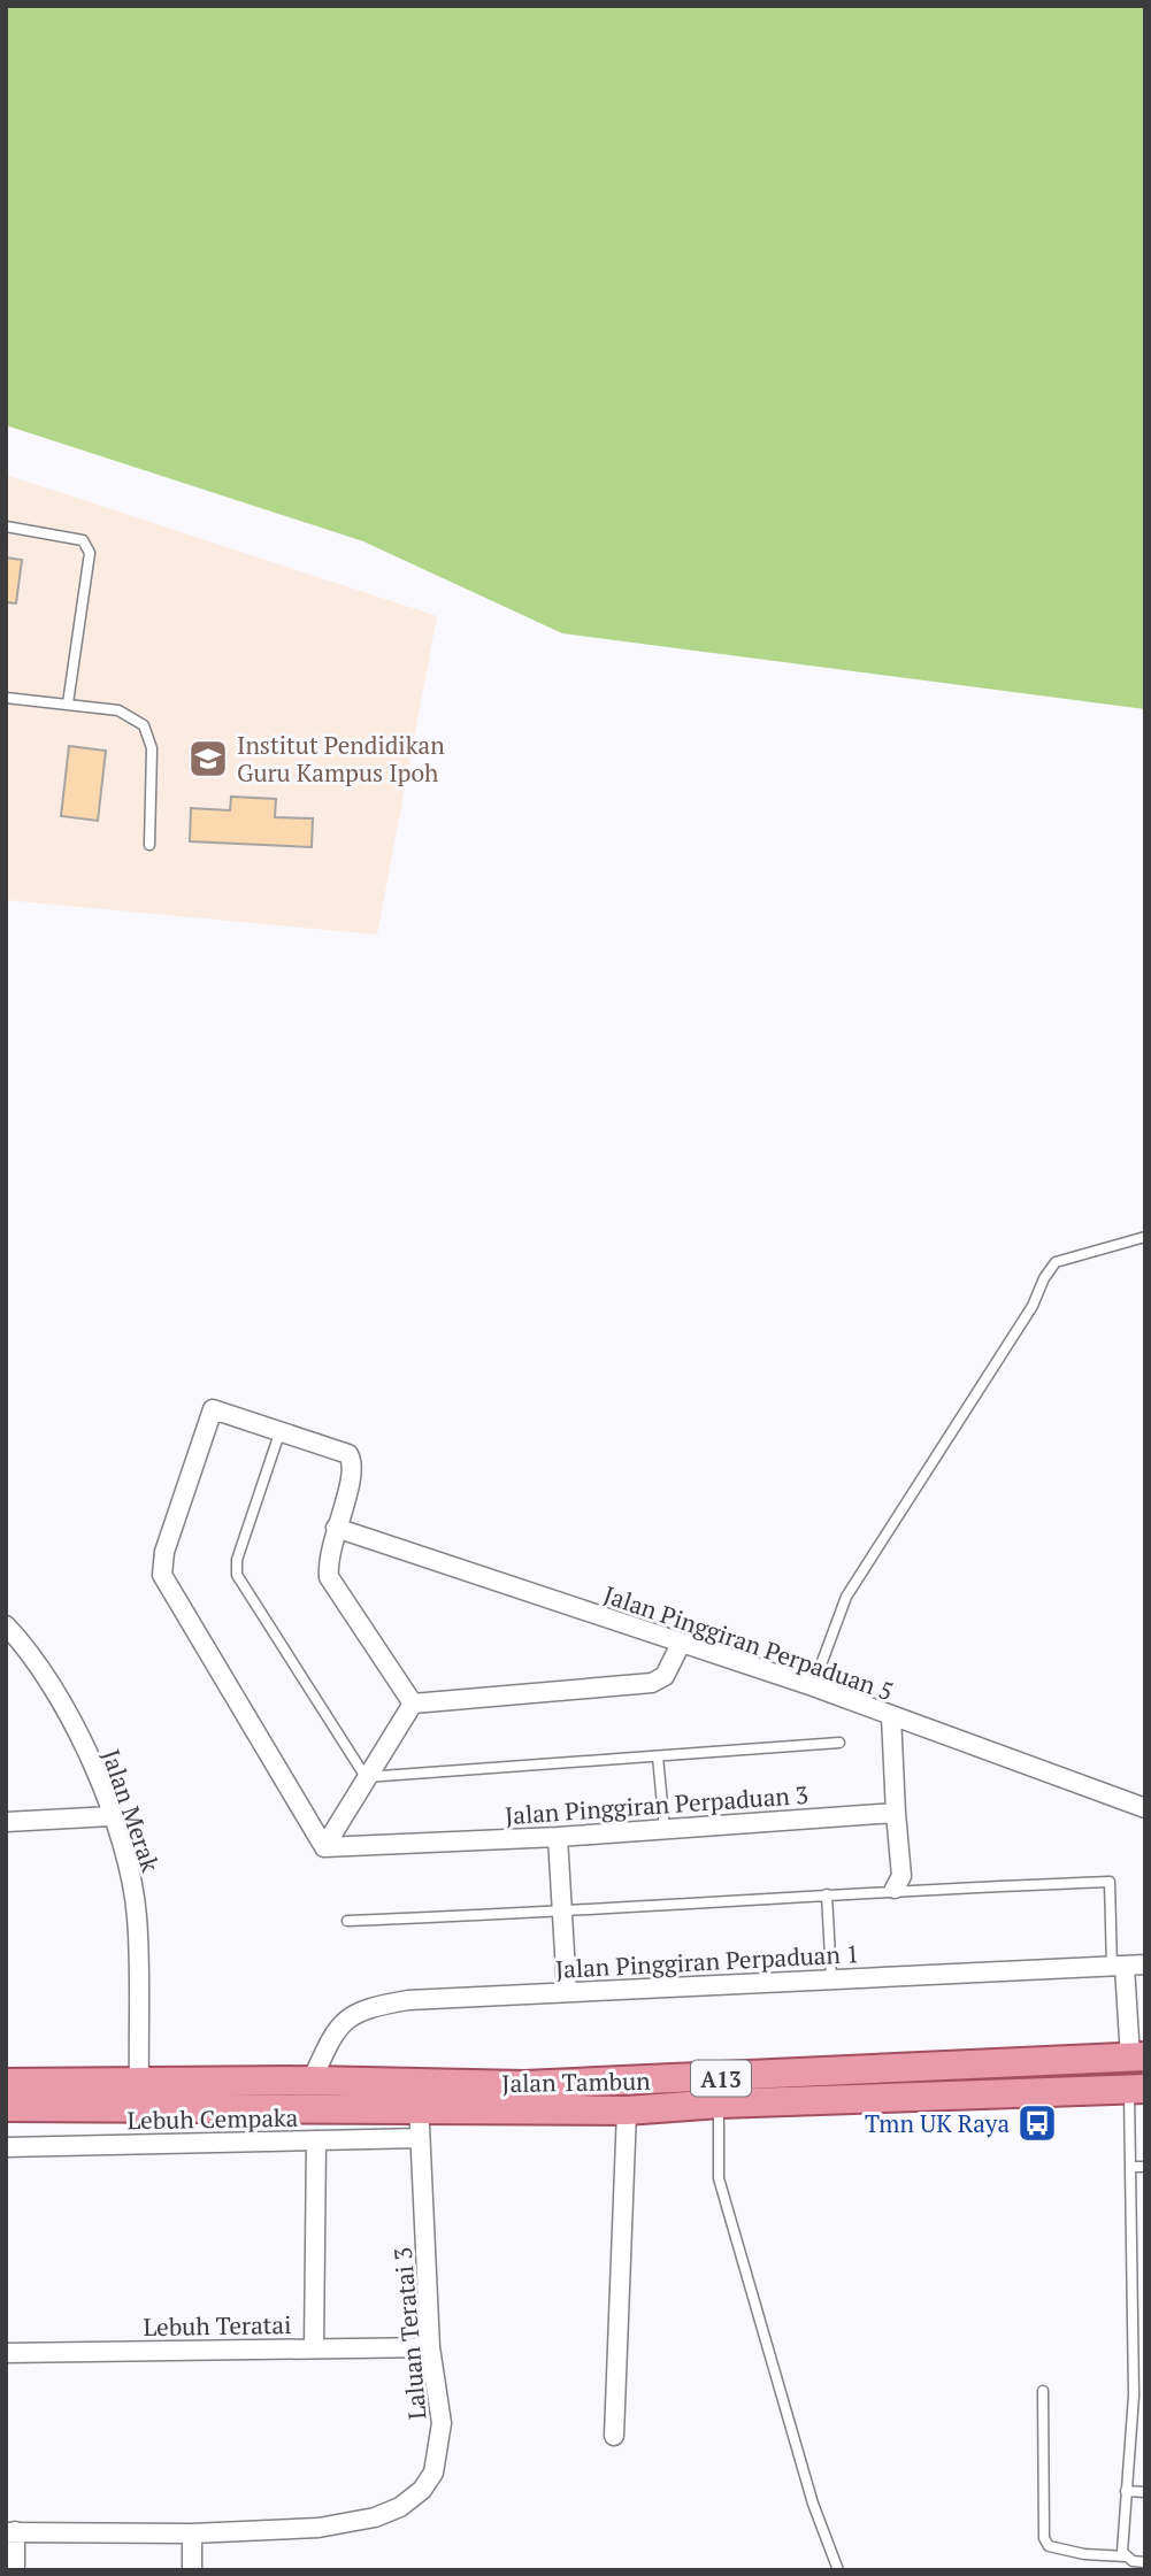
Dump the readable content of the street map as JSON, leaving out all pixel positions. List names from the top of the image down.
{
  "streets": {
    "main road": ["A13", "Jalan Tambun"],
    "street": [
      "Jalan Pinggiran Perpaduan 5",
      "Jalan Pinggiran Perpaduan 3",
      "Jalan Merak",
      "Jalan Pinggiran Perpaduan 1",
      "Lebuh Cempaka",
      "Lebuh Teratai",
      "Laluan Teratai 3"
    ]
  },
  "crossings": [
    ["Jalan Merak", "Jalan Tambun"],
    ["Jalan Pinggiran Perpaduan 1", "Jalan Tambun"],
    ["Jalan Tambun", "Laluan Teratai 3"],
    ["Lebuh Cempaka", "Laluan Teratai 3"],
    ["Lebuh Teratai", "Laluan Teratai 3"]
  ],
  "places": {
    "school or university": ["Institut Pendidikan Guru Kampus Ipoh"],
    "bus stop": ["Tmn UK Raya"]
  }
}
